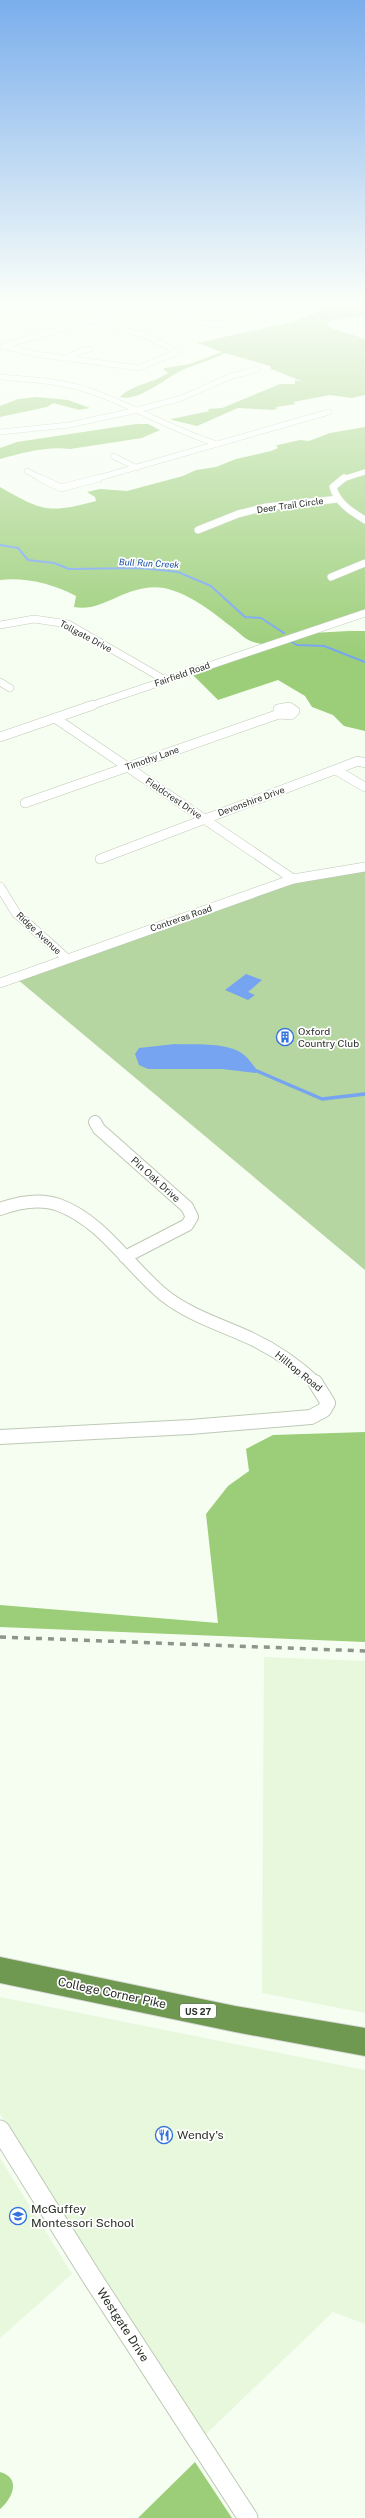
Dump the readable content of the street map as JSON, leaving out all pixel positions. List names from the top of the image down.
{
  "streets": {
    "highway": ["College Corner Pike", "US 27"],
    "street": [
      "Deer Trail Circle",
      "Tollgate Drive",
      "Fairfield Road",
      "Timothy Lane",
      "Fieldcrest Drive",
      "Devonshire Drive",
      "Contreras Road",
      "Ridge Avenue",
      "Pin Oak Drive",
      "Hilltop Road",
      "Westgate Drive"
    ]
  },
  "crossings": [
    ["Tollgate Drive", "Fairfield Road"],
    ["Fairfield Road", "Fieldcrest Drive"],
    ["Timothy Lane", "Fieldcrest Drive"],
    ["Fieldcrest Drive", "Devonshire Drive"],
    ["Fieldcrest Drive", "Contreras Road"],
    ["Contreras Road", "Ridge Avenue"],
    ["Pin Oak Drive", "Hilltop Road"]
  ],
  "water": ["Bull Run Creek"],
  "places": {
    "building": ["Oxford Country Club"],
    "restaurant": ["Wendy's"],
    "school or university": ["McGuffey Montessori School"]
  }
}
